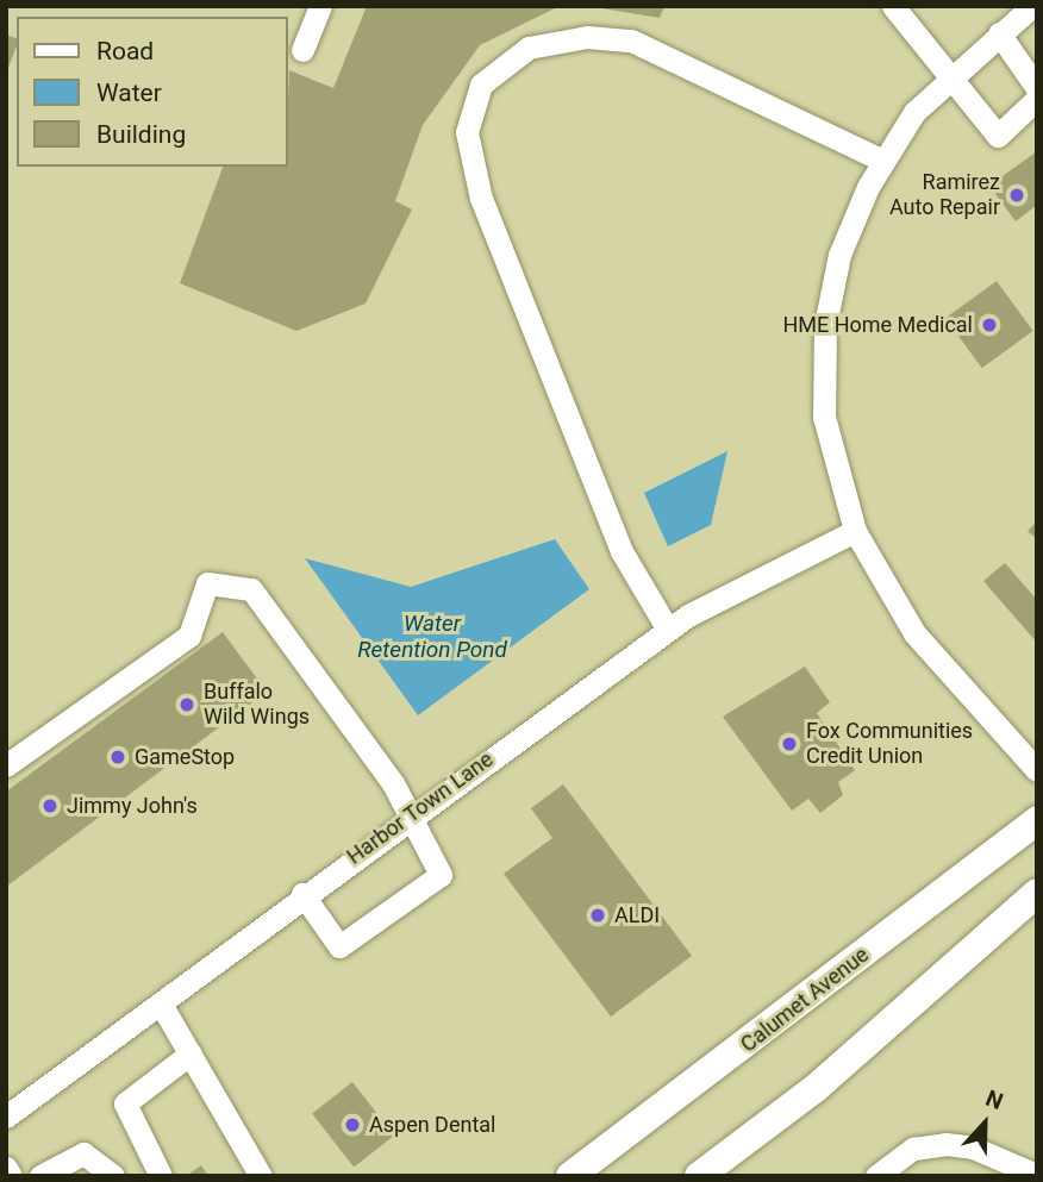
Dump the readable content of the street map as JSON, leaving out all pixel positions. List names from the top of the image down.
{
  "streets": {
    "main road": ["Calumet Avenue"],
    "street": ["Harbor Town Lane"]
  },
  "water": ["Water Retention Pond"],
  "places": [
    "Ramirez Auto Repair",
    "HME Home Medical",
    "Buffalo Wild Wings",
    "Fox Communities Credit Union",
    "GameStop",
    "Jimmy John's",
    "ALDI",
    "Aspen Dental"
  ],
  "legend": ["Road", "Water", "Building"],
  "north": "top"
}
